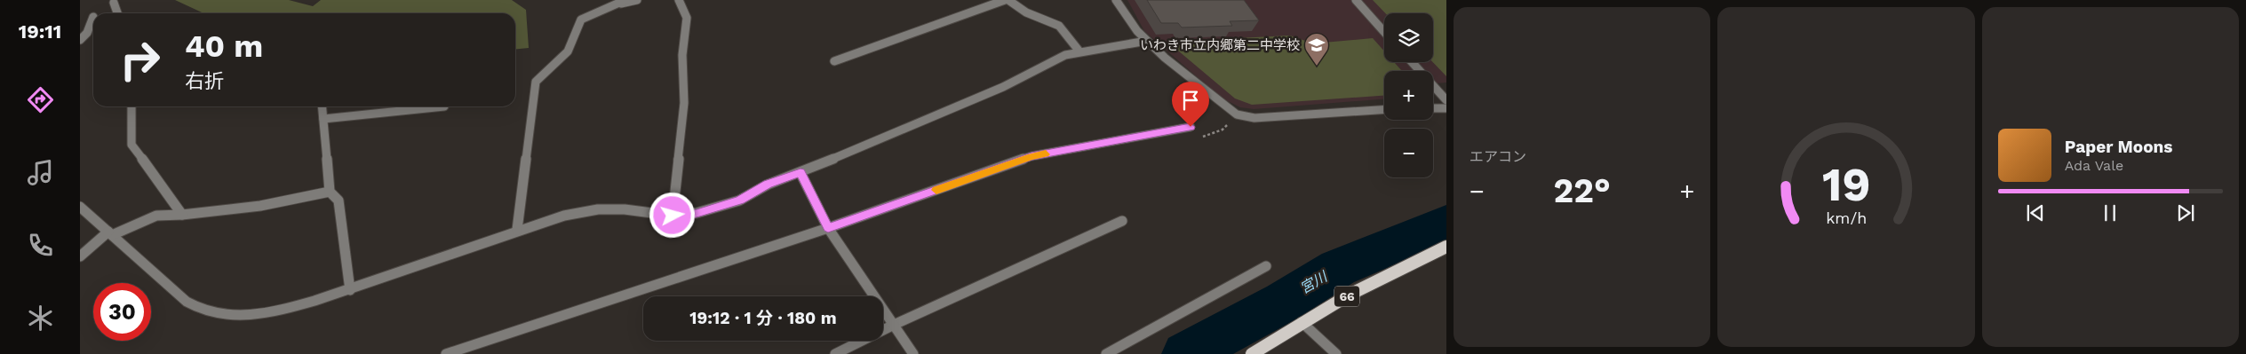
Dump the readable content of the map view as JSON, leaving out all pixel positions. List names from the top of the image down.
{
  "streets": {
    "main road": ["66"]
  },
  "water": ["宮川"],
  "places": {
    "school or university": ["いわき市立内郷第二中学校"]
  },
  "page": {
    "tabs": "19:11",
    "tile": "エアコン",
    "map_buttons": ["+", "−"],
    "turn": ["40 m", "右折"],
    "song": ["Paper Moons", "Ada Vale"],
    "heat": ["−", "22°", "+"],
    "limit": "30",
    "trip": "19:12 · 1 分 · 180 m",
    "gauge": ["19", "km/h"]
  }
}
